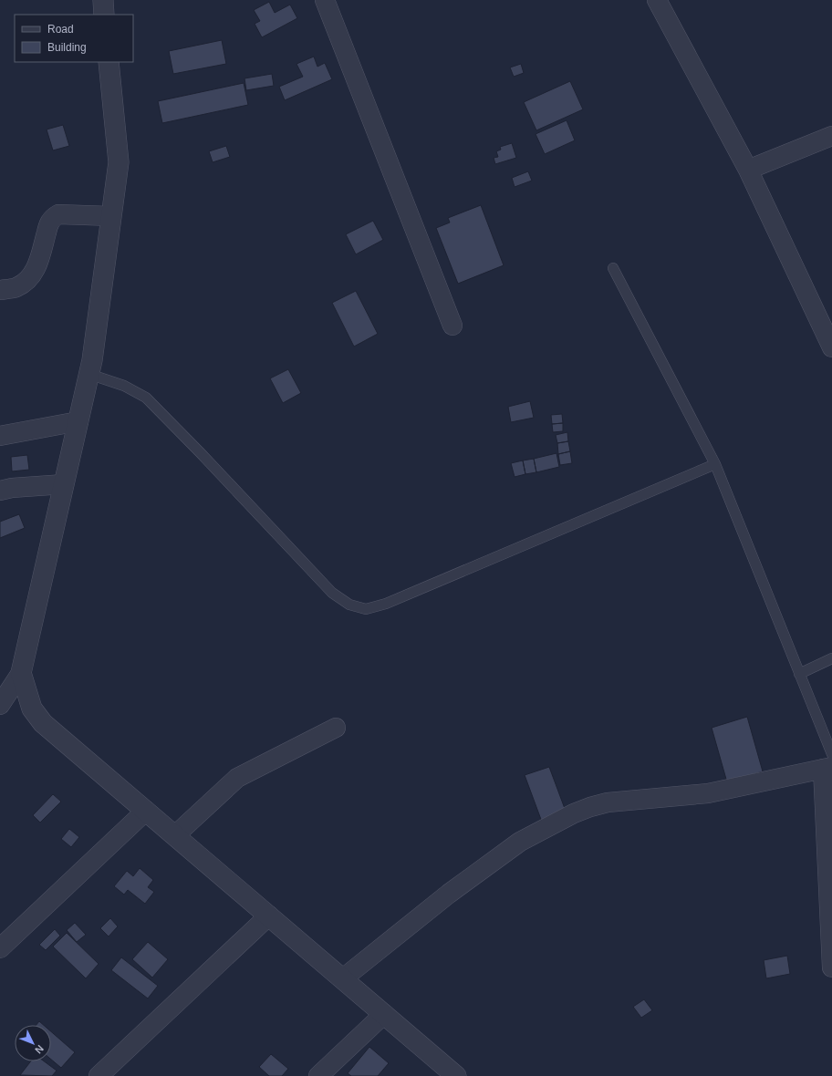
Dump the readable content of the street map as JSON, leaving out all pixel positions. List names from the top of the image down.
{
  "legend": ["Road", "Building"],
  "north": "bottom right"
}
